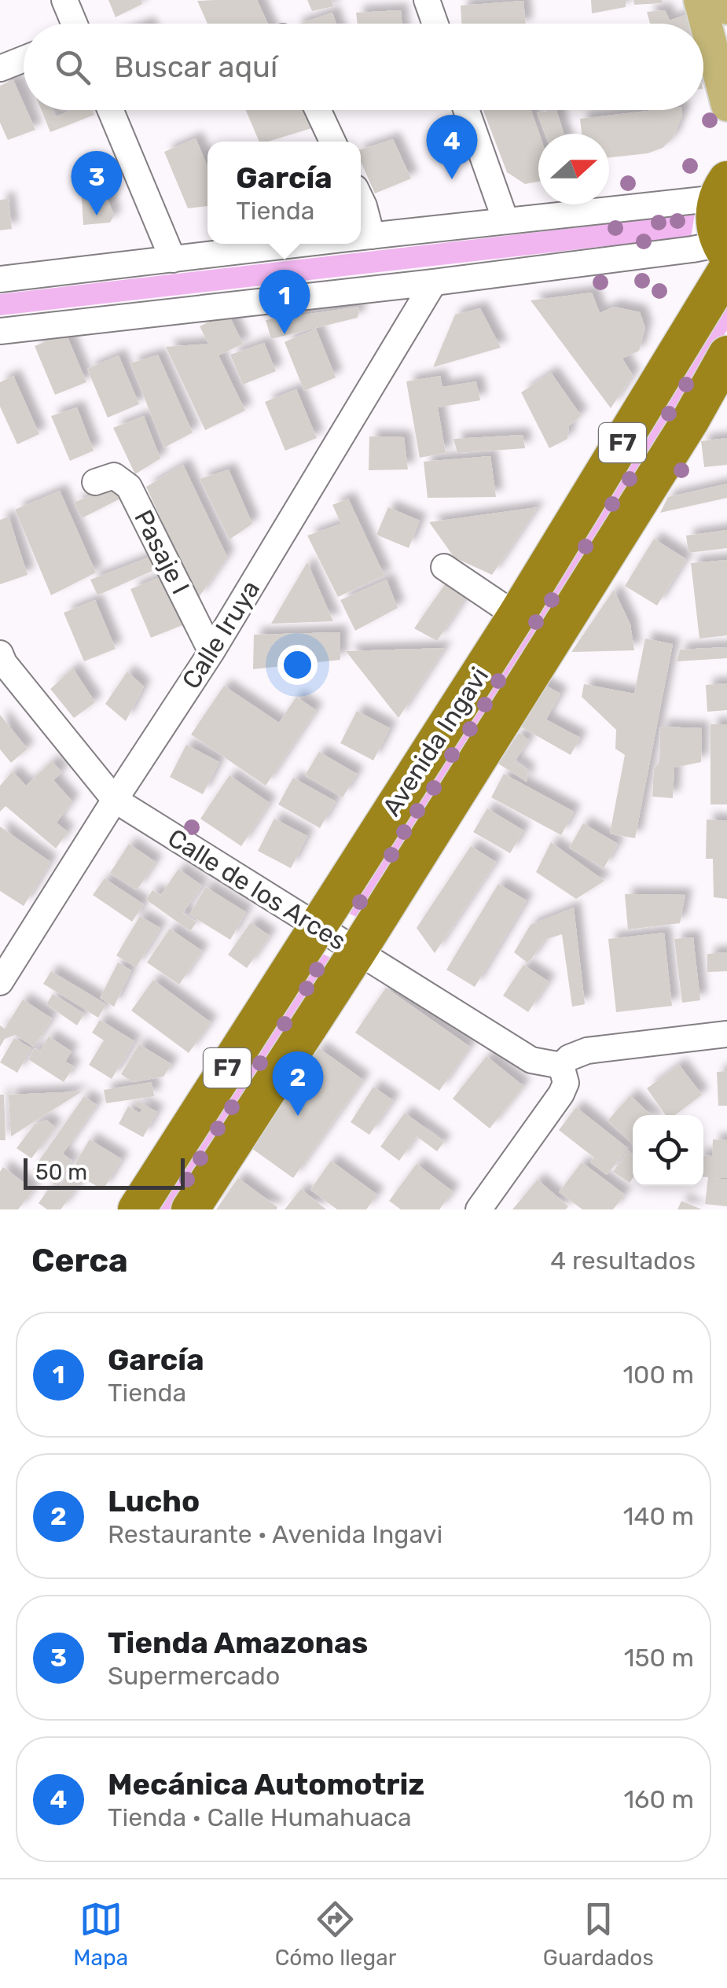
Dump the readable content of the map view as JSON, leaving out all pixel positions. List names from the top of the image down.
{
  "streets": {
    "highway": ["F7", "Avenida Ingavi"],
    "street": ["Pasaje I", "Calle Iruya", "Calle de los Arces"]
  },
  "crossings": [
    ["Pasaje I", "Calle Iruya"],
    ["Calle Iruya", "Calle de los Arces"],
    ["Avenida Ingavi", "Calle de los Arces"]
  ],
  "scale_bar": "50 m",
  "north": "right",
  "page": {
    "search": "Buscar aquí",
    "pins": [
      "4",
      "3",
      "1",
      "2"
    ],
    "popup": ["García", "Tienda"],
    "scale": "50 m",
    "heading": ["Cerca", "4 resultados"],
    "list": [
      {
        "mark": "1",
        "name": "García",
        "note": "Tienda",
        "value": "100 m"
      },
      {
        "mark": "2",
        "name": "Lucho",
        "note": "Restaurante · Avenida Ingavi",
        "value": "140 m"
      },
      {
        "mark": "3",
        "name": "Tienda Amazonas",
        "note": "Supermercado",
        "value": "150 m"
      },
      {
        "mark": "4",
        "name": "Mecánica Automotriz",
        "note": "Tienda · Calle Humahuaca",
        "value": "160 m"
      }
    ],
    "nav": ["Mapa", "Cómo llegar", "Guardados"]
  }
}
